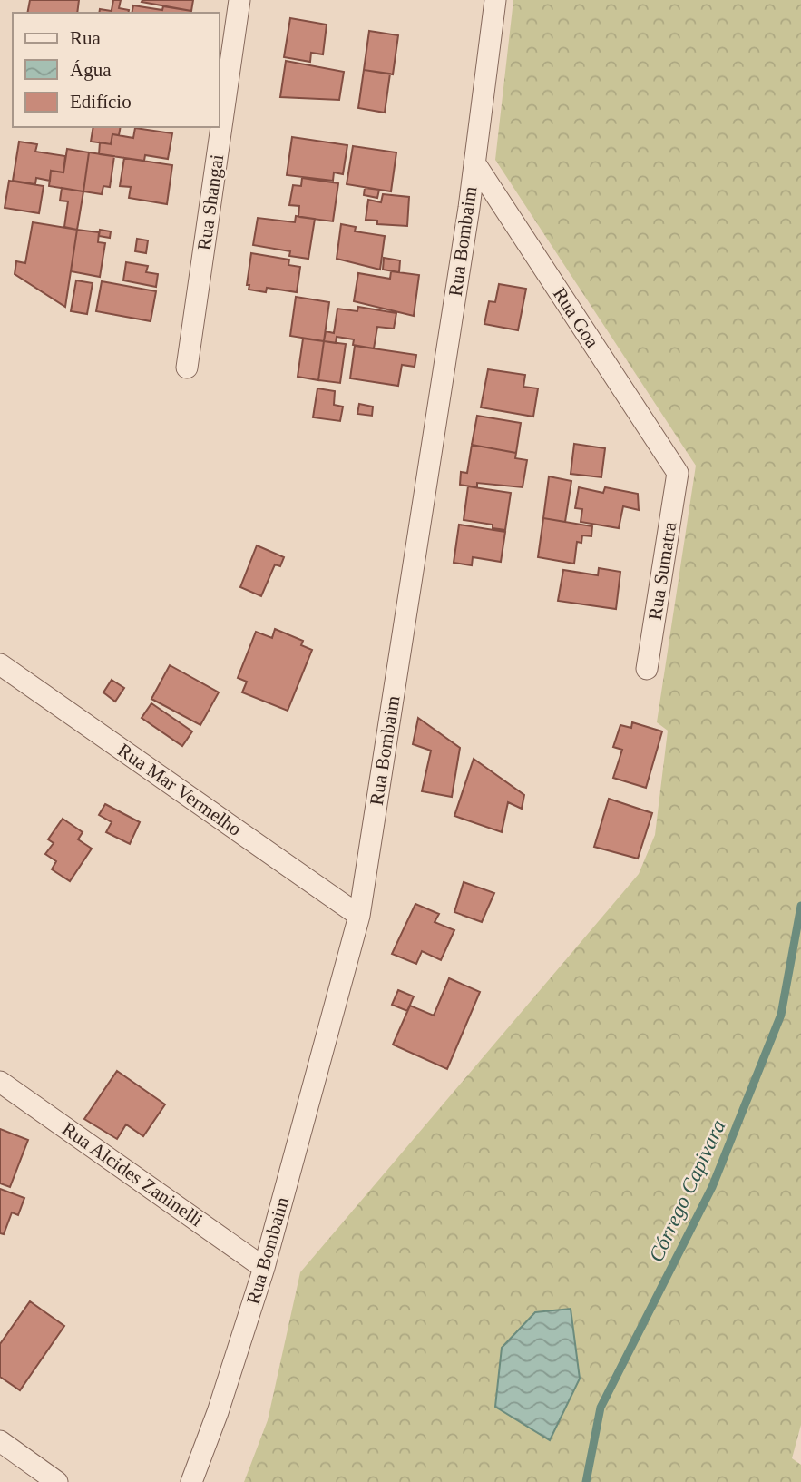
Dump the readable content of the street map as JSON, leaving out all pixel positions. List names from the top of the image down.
{
  "streets": {
    "street": [
      "Rua Shangai",
      "Rua Bombaim",
      "Rua Goa",
      "Rua Sumatra",
      "Rua Mar Vermelho",
      "Rua Alcides Zaninelli"
    ]
  },
  "crossings": [
    ["Rua Bombaim", "Rua Goa"],
    ["Rua Bombaim", "Rua Mar Vermelho"],
    ["Rua Bombaim", "Rua Alcides Zaninelli"],
    ["Rua Goa", "Rua Sumatra"]
  ],
  "water": ["Córrego Capivara"],
  "legend": ["Rua", "Água", "Edifício"]
}
